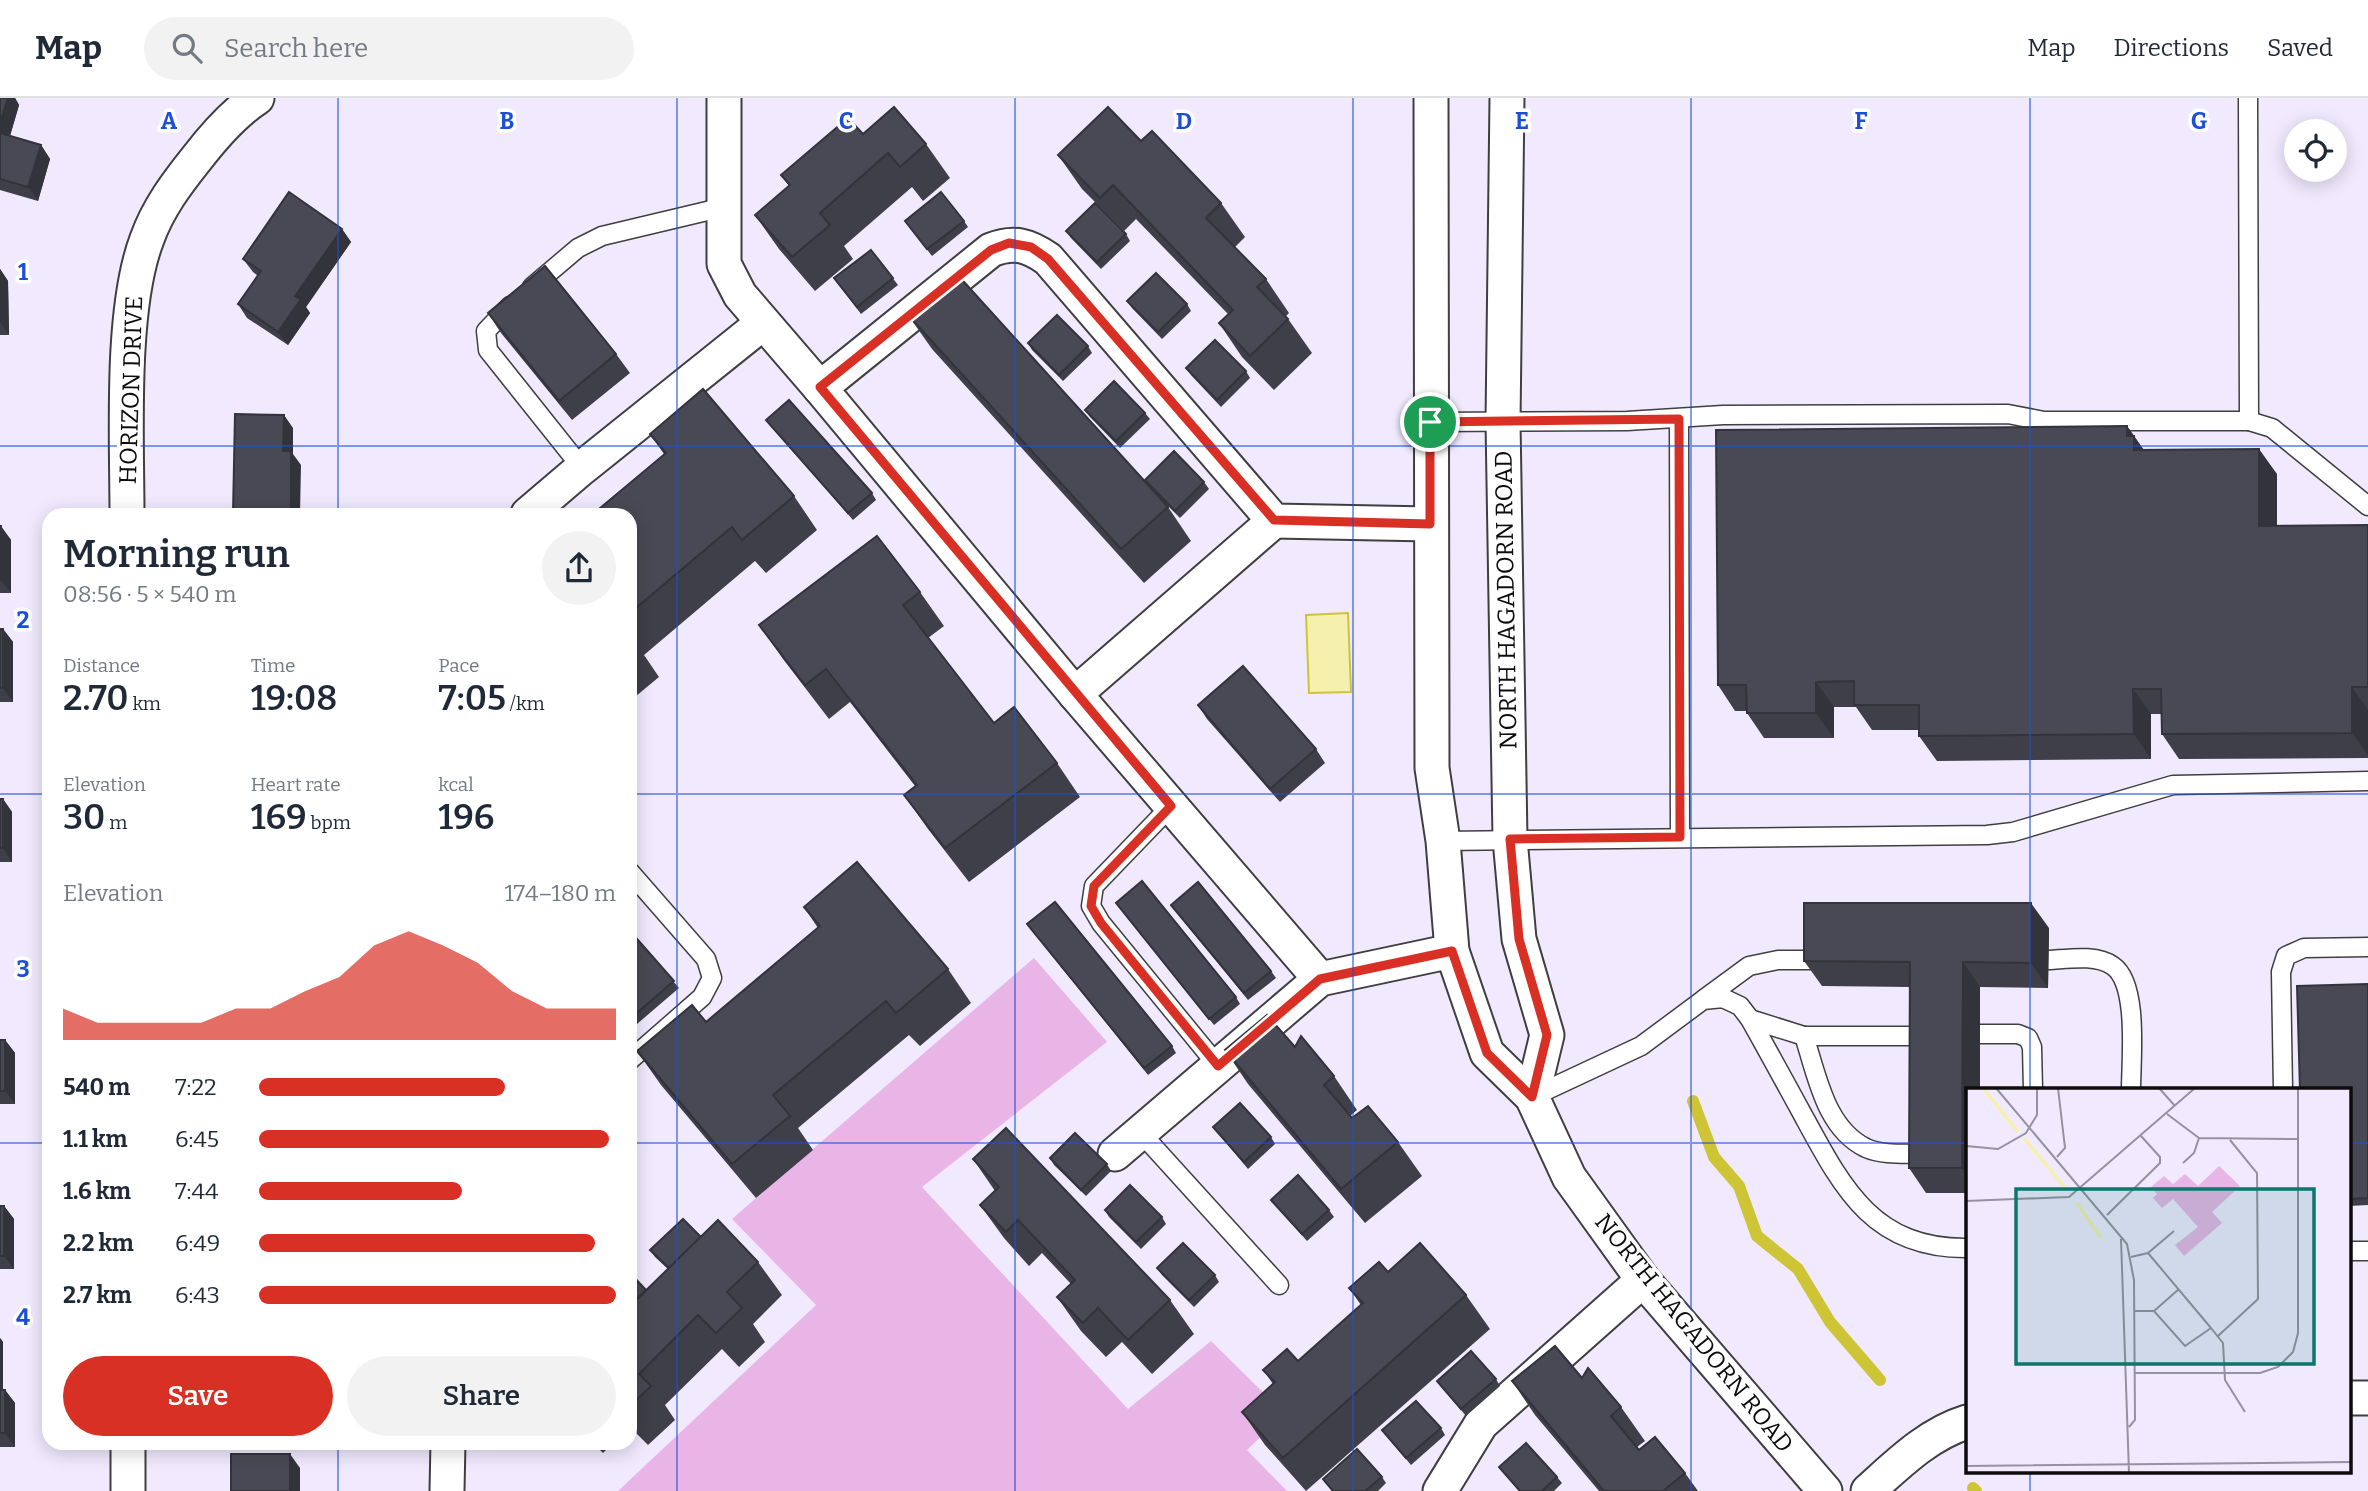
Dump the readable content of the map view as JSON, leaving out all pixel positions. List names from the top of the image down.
{
  "streets": {
    "street": ["HORIZON DRIVE", "NORTH HAGADORN ROAD"]
  },
  "page": {
    "header": "Map",
    "search": "Search here",
    "nav": ["Map", "Directions", "Saved"],
    "heading": ["Morning run", "08:56 · 5 × 540 m"],
    "stats": [
      ["Distance", "2.70 km"],
      ["Time", "19:08"],
      ["Pace", "7:05 /km"],
      ["Elevation", "30 m"],
      ["Heart rate", "169 bpm"],
      ["kcal", "196"]
    ],
    "chart": ["Elevation", "174–180 m"],
    "list": [
      {
        "name": "540 m",
        "note": "7:22"
      },
      {
        "name": "1.1 km",
        "note": "6:45"
      },
      {
        "name": "1.6 km",
        "note": "7:44"
      },
      {
        "name": "2.2 km",
        "note": "6:49"
      },
      {
        "name": "2.7 km",
        "note": "6:43"
      }
    ],
    "buttons": ["Save", "Share"]
  },
  "grid": {
    "columns": [
      "A",
      "B",
      "C",
      "D",
      "E",
      "F",
      "G"
    ],
    "rows": [
      "1",
      "2",
      "3",
      "4"
    ]
  }
}
